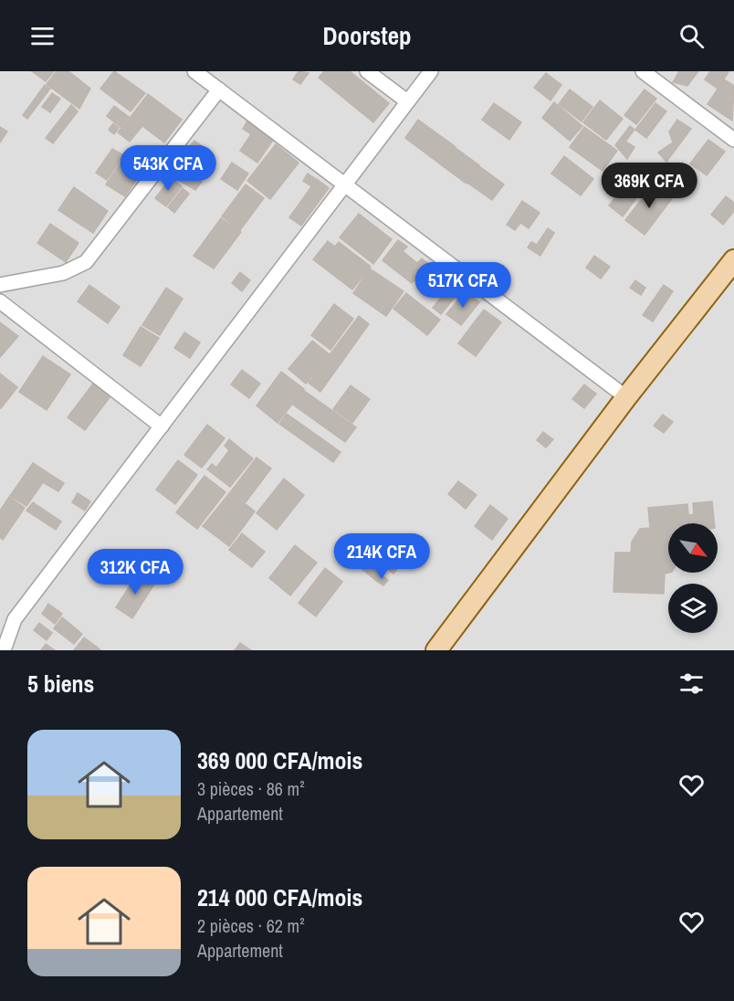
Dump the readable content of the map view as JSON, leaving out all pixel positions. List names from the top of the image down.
{
  "north": "bottom right",
  "page": {
    "header": "Doorstep",
    "price": [
      "543K CFA",
      "369K CFA",
      "517K CFA",
      "214K CFA",
      "312K CFA"
    ],
    "heading": "5 biens",
    "list": [
      {
        "name": "369 000 CFA/mois",
        "note": "3 pièces · 86 m² · Appartement"
      },
      {
        "name": "214 000 CFA/mois",
        "note": "2 pièces · 62 m² · Appartement"
      }
    ]
  }
}
